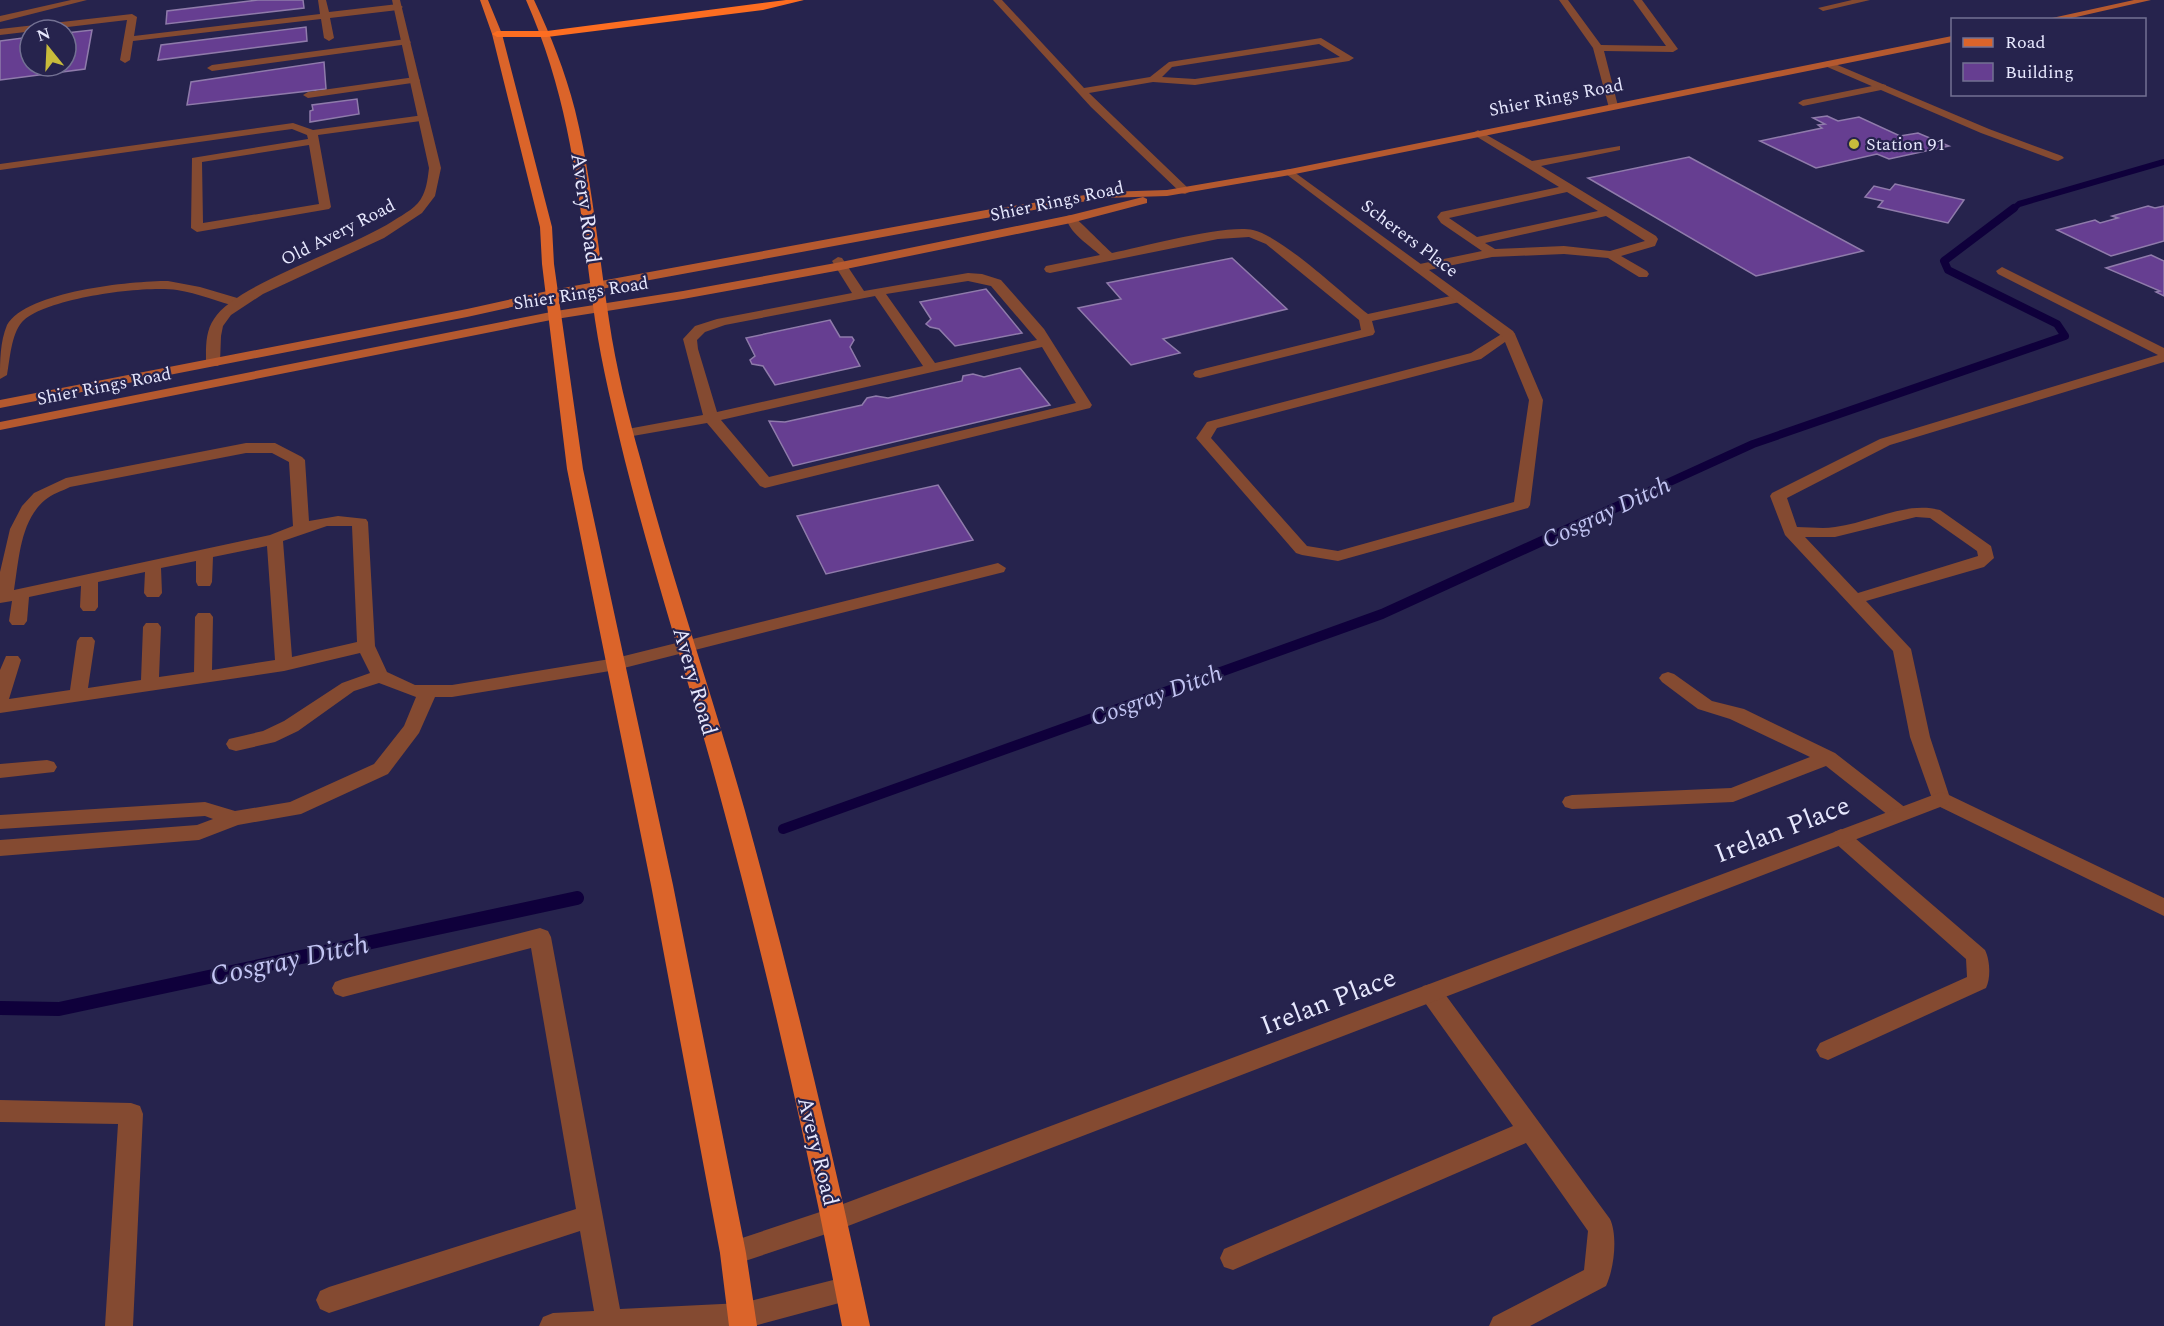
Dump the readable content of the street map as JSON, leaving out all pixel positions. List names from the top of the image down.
{
  "streets": {
    "main road": ["Shier Rings Road", "Avery Road"],
    "street": ["Old Avery Road", "Scherers Place", "Irelan Place"]
  },
  "crossings": [
    ["Shier Rings Road", "Avery Road"],
    ["Shier Rings Road", "Old Avery Road"],
    ["Shier Rings Road", "Scherers Place"],
    ["Avery Road", "Irelan Place"]
  ],
  "water": ["Cosgray Ditch"],
  "places": ["Station 91"],
  "legend": ["Road", "Building"],
  "north": "top"
}
